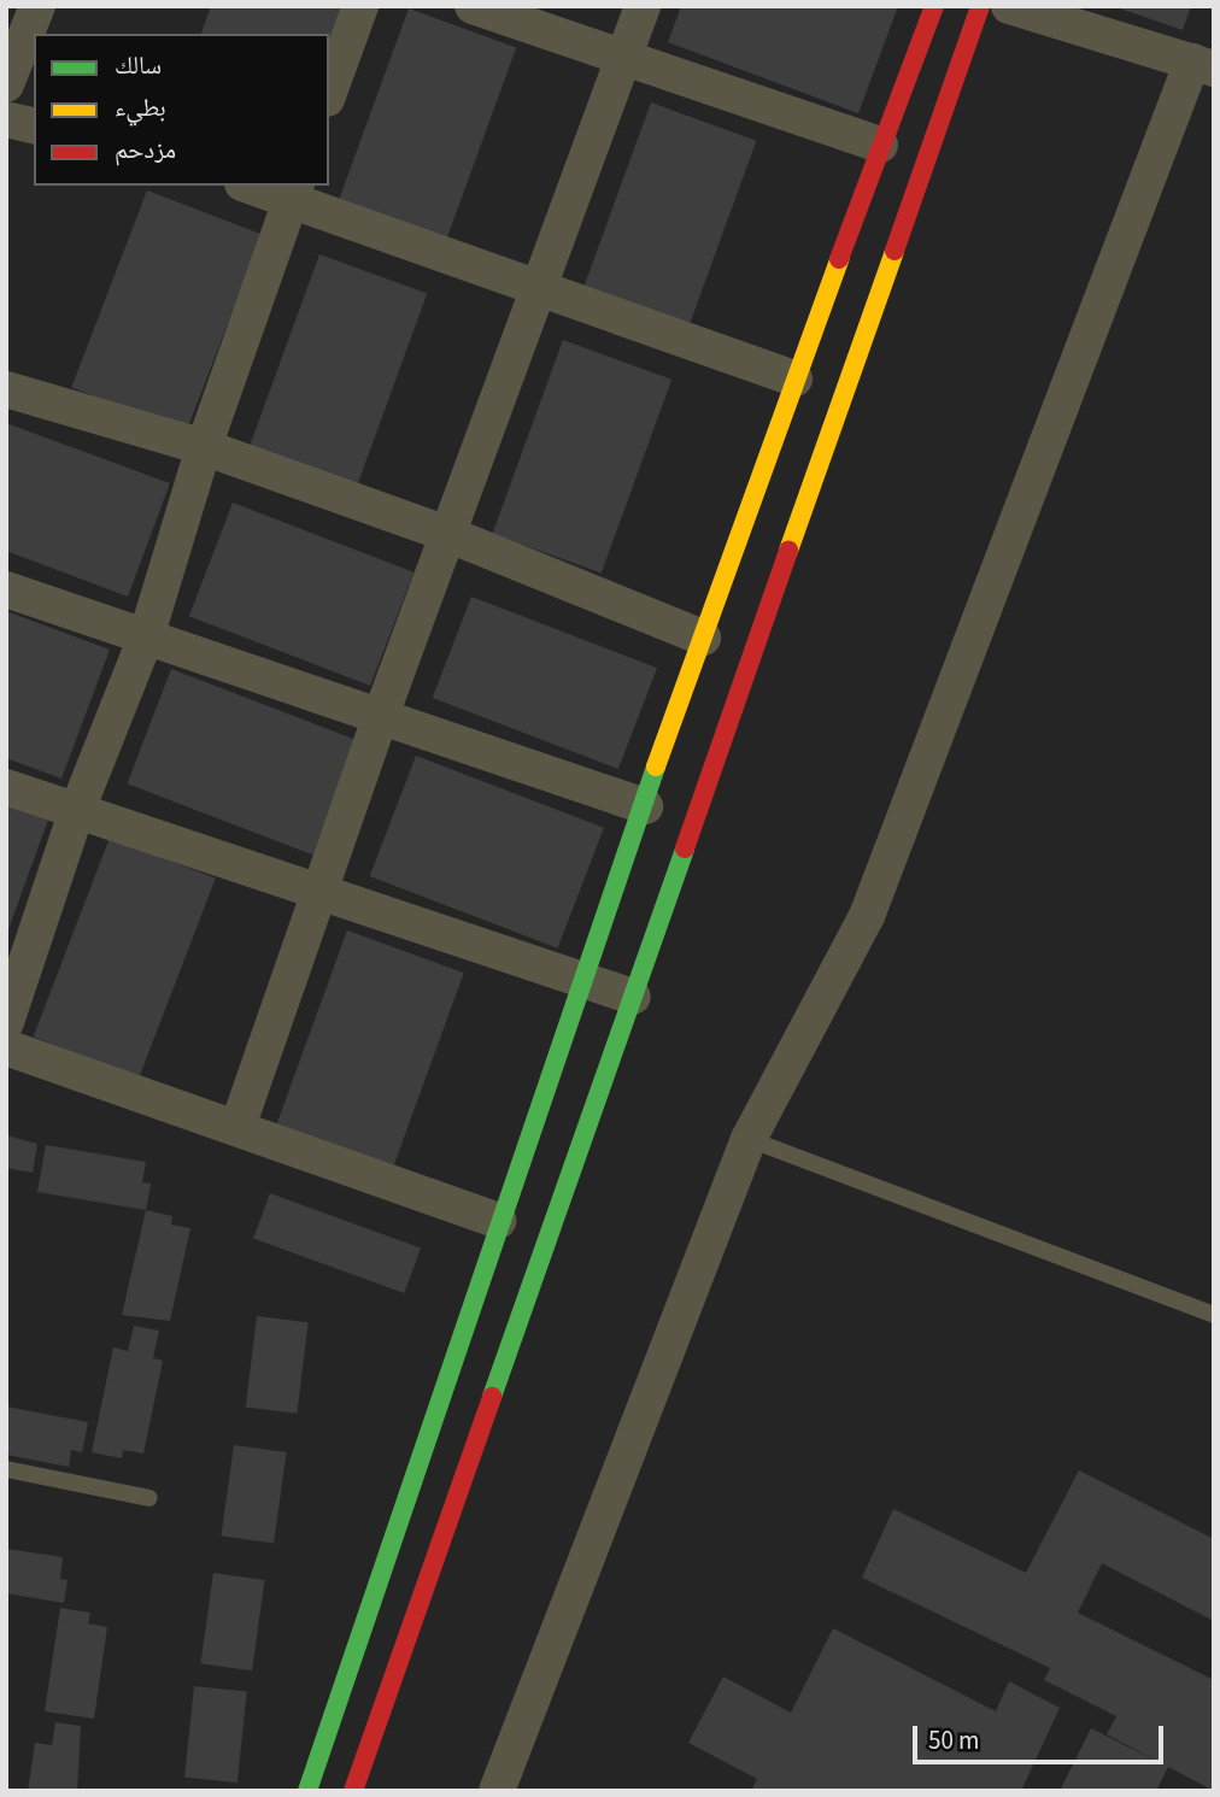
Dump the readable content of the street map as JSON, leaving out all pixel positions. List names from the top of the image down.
{
  "legend": ["سالك", "بطيء", "مزدحم"],
  "scale_bar": "50 m"
}
